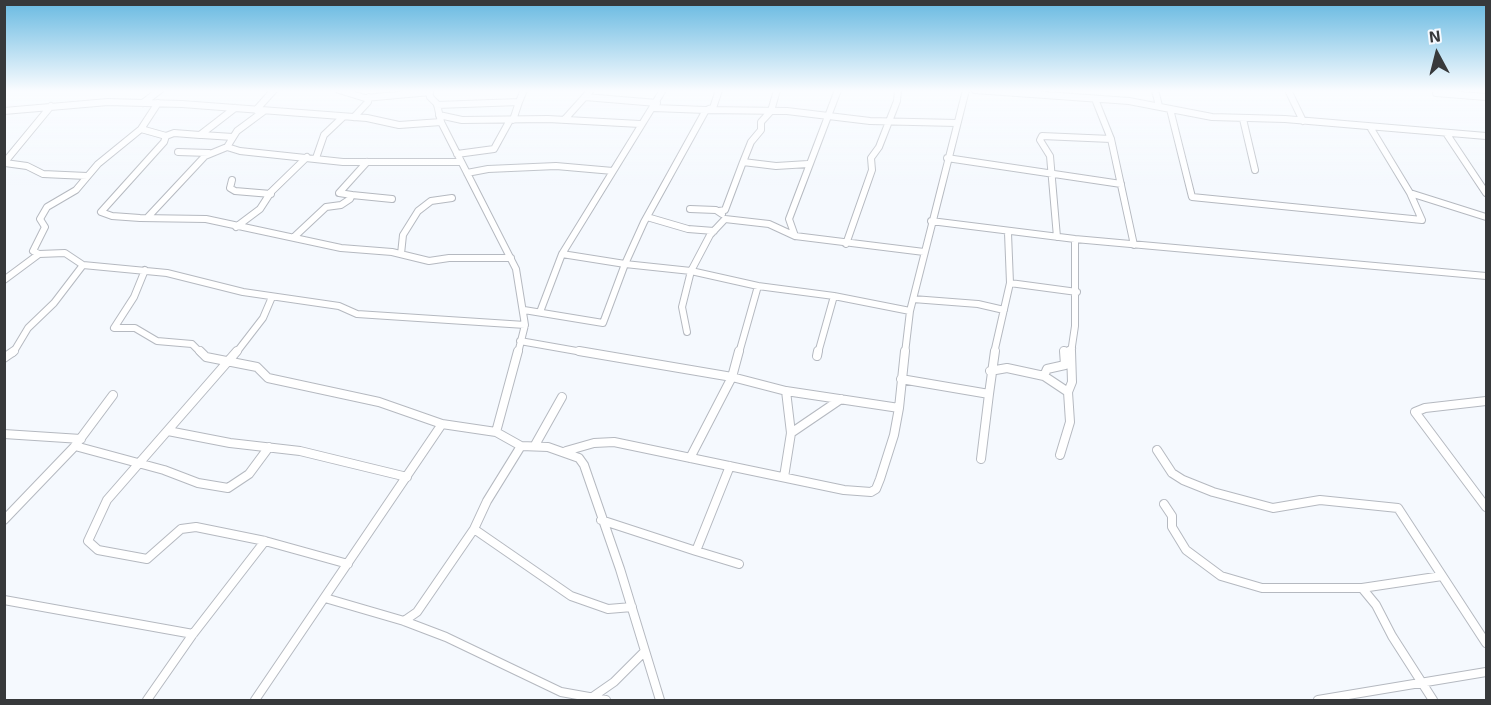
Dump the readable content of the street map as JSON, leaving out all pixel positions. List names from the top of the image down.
{
  "north": "top"
}
